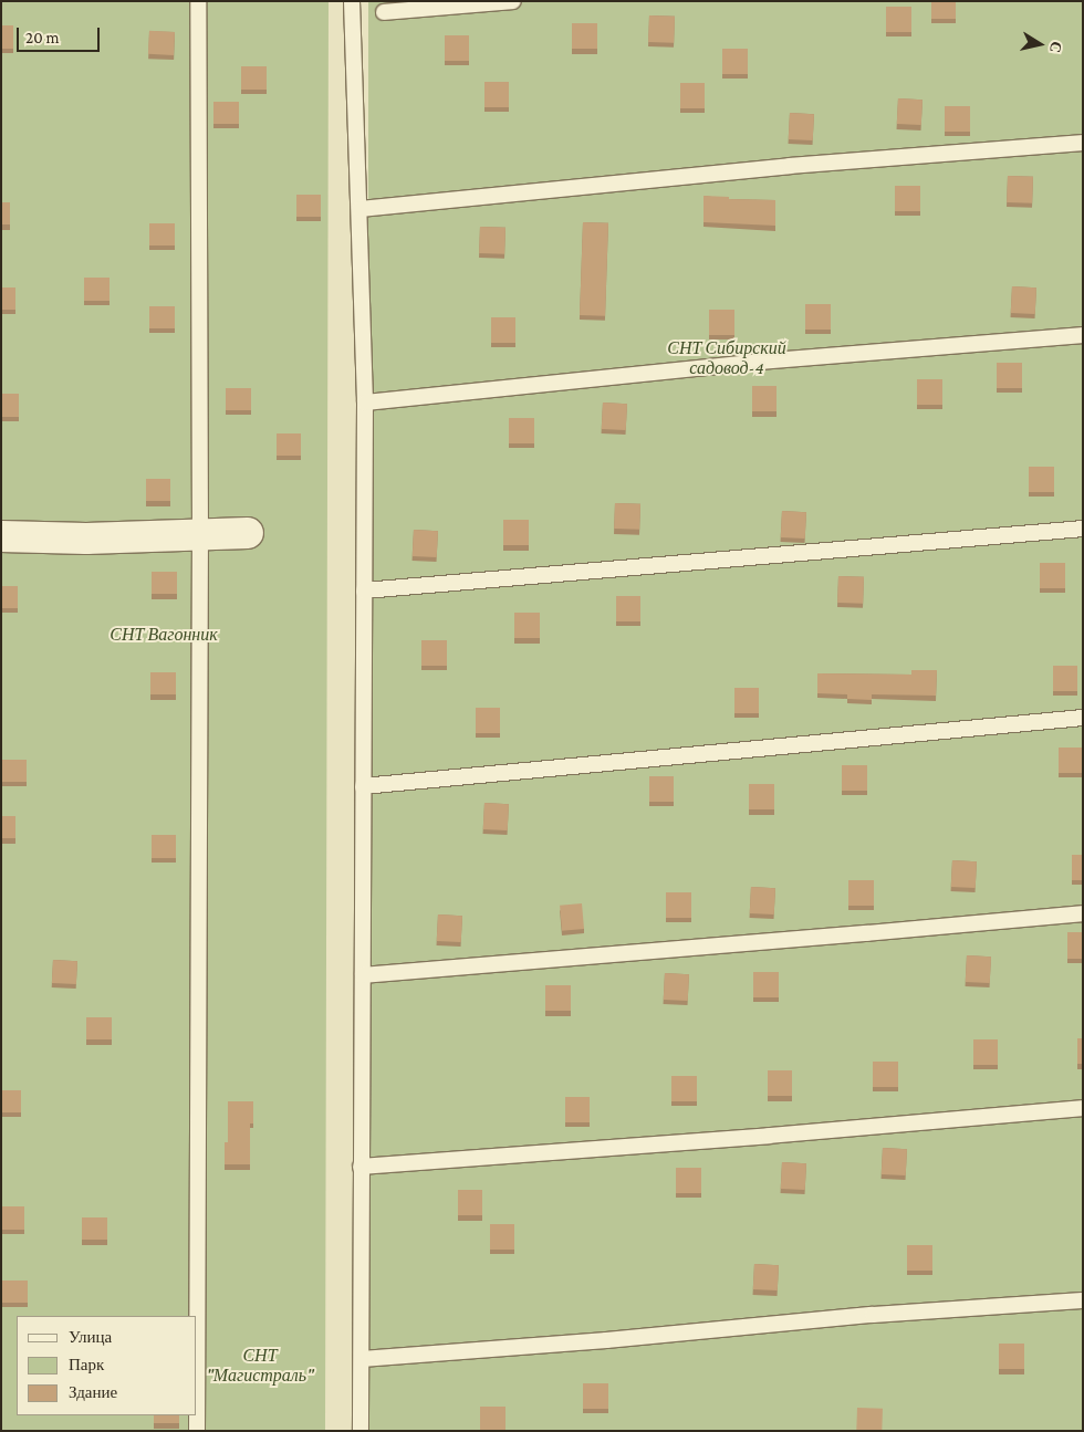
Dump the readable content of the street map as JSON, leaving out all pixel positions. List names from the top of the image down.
{
  "parks": ["СНТ Сибирский садовод-4", "СНТ Вагонник", "СНТ \"Магистраль\""],
  "legend": ["Улица", "Парк", "Здание"],
  "scale_bar": "20 m",
  "north": "right"
}
